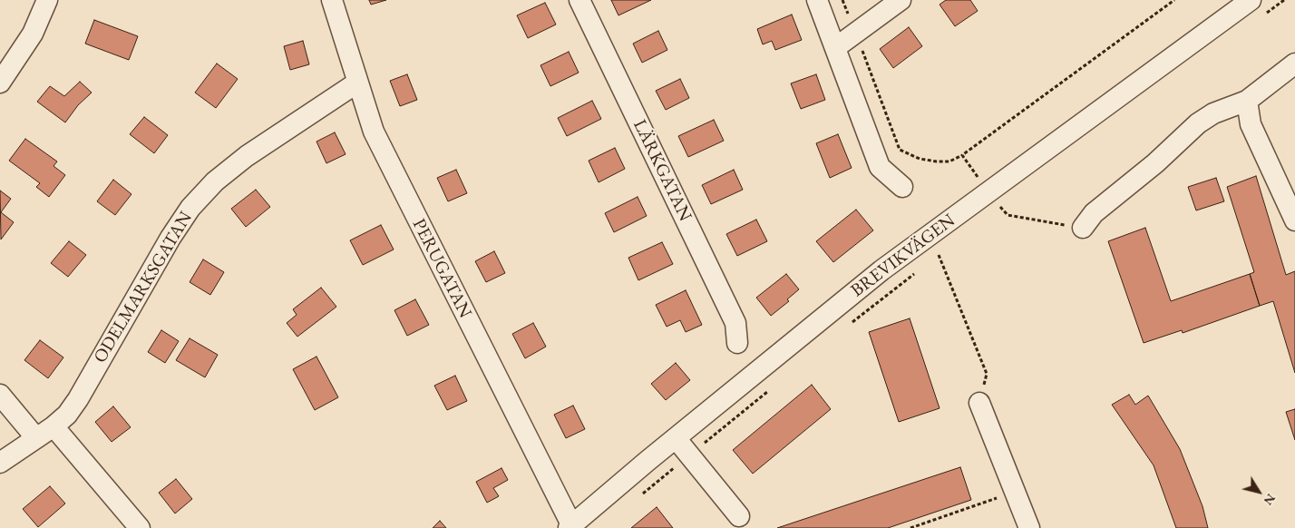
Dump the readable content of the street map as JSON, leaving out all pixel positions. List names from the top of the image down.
{
  "streets": {
    "street": [
      "LÄRKGATAN",
      "BREVIKVÄGEN",
      "PERUGATAN",
      "ODELMARKSGATAN"
    ]
  },
  "crossings": [
    ["BREVIKVÄGEN", "PERUGATAN"],
    ["PERUGATAN", "ODELMARKSGATAN"]
  ],
  "north": "bottom right"
}
